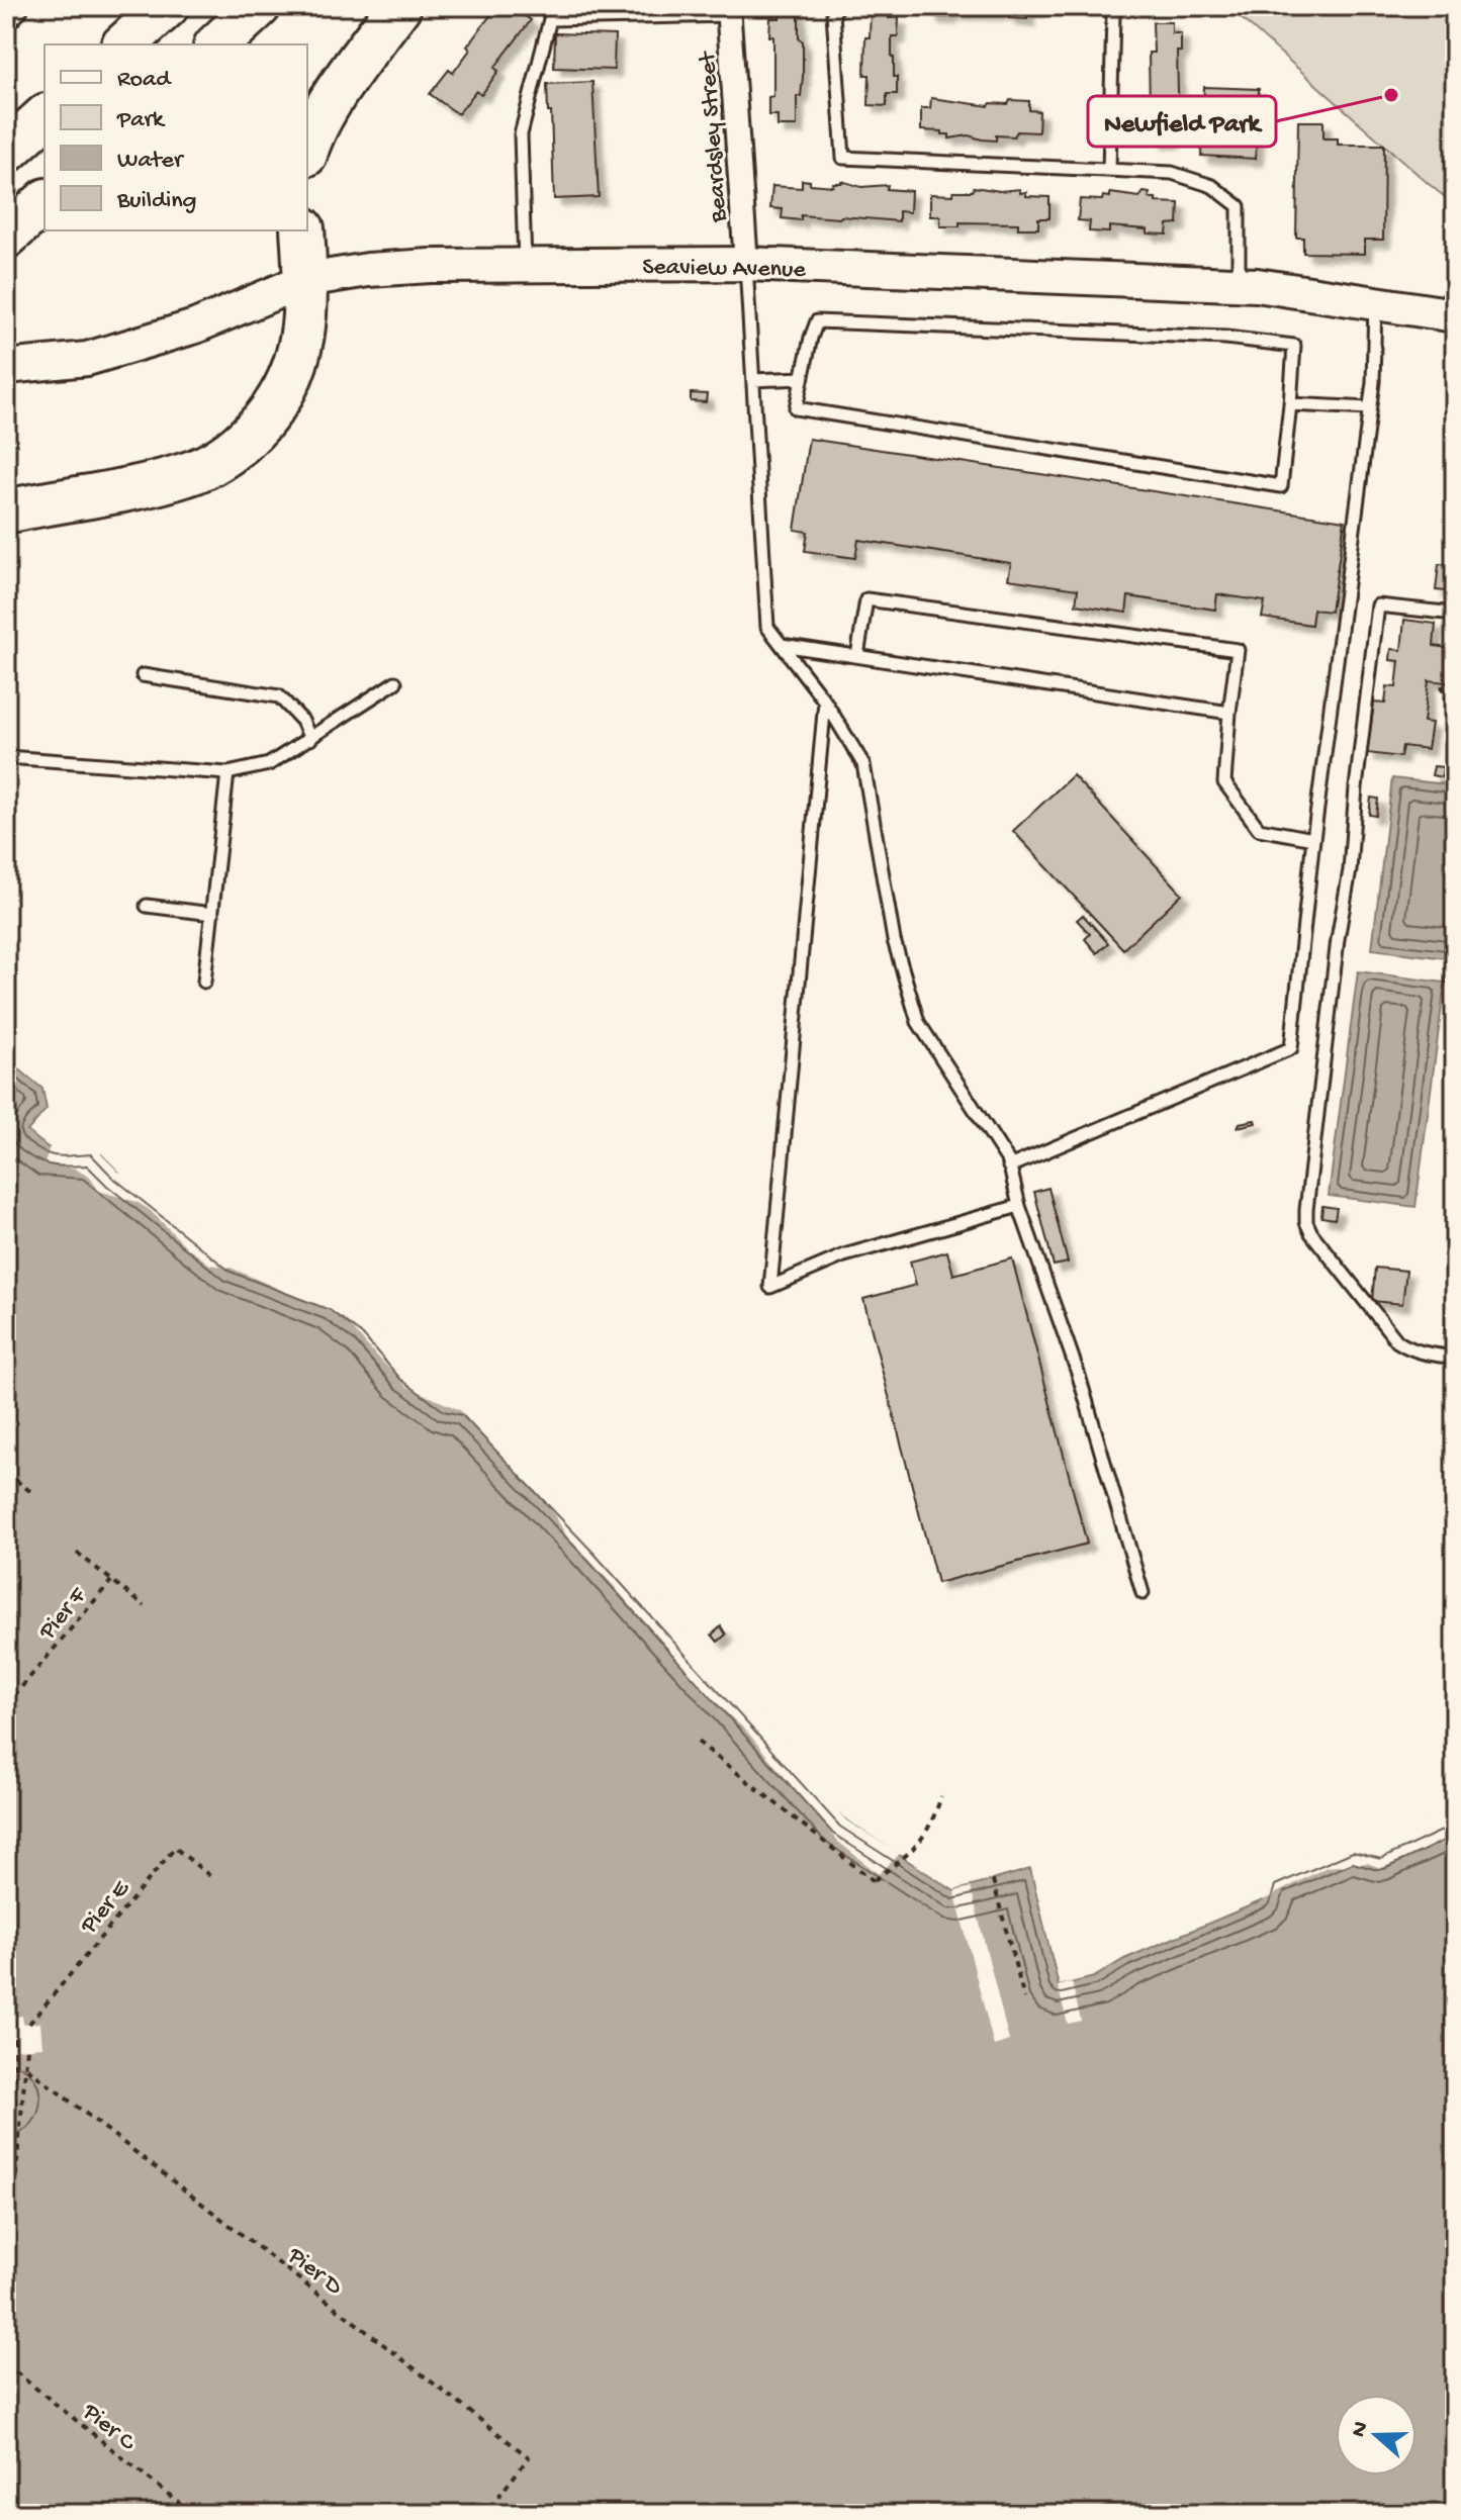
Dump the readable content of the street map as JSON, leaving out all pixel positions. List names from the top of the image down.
{
  "streets": {
    "street": ["Beardsley Street", "Seaview Avenue"],
    "path": [
      "Pier F",
      "Pier E",
      "Pier D",
      "Pier C"
    ]
  },
  "crossings": [
    ["Beardsley Street", "Seaview Avenue"]
  ],
  "places": ["Newfield Park"],
  "legend": [
    "Road",
    "Park",
    "Water",
    "Building"
  ],
  "north": "left"
}
